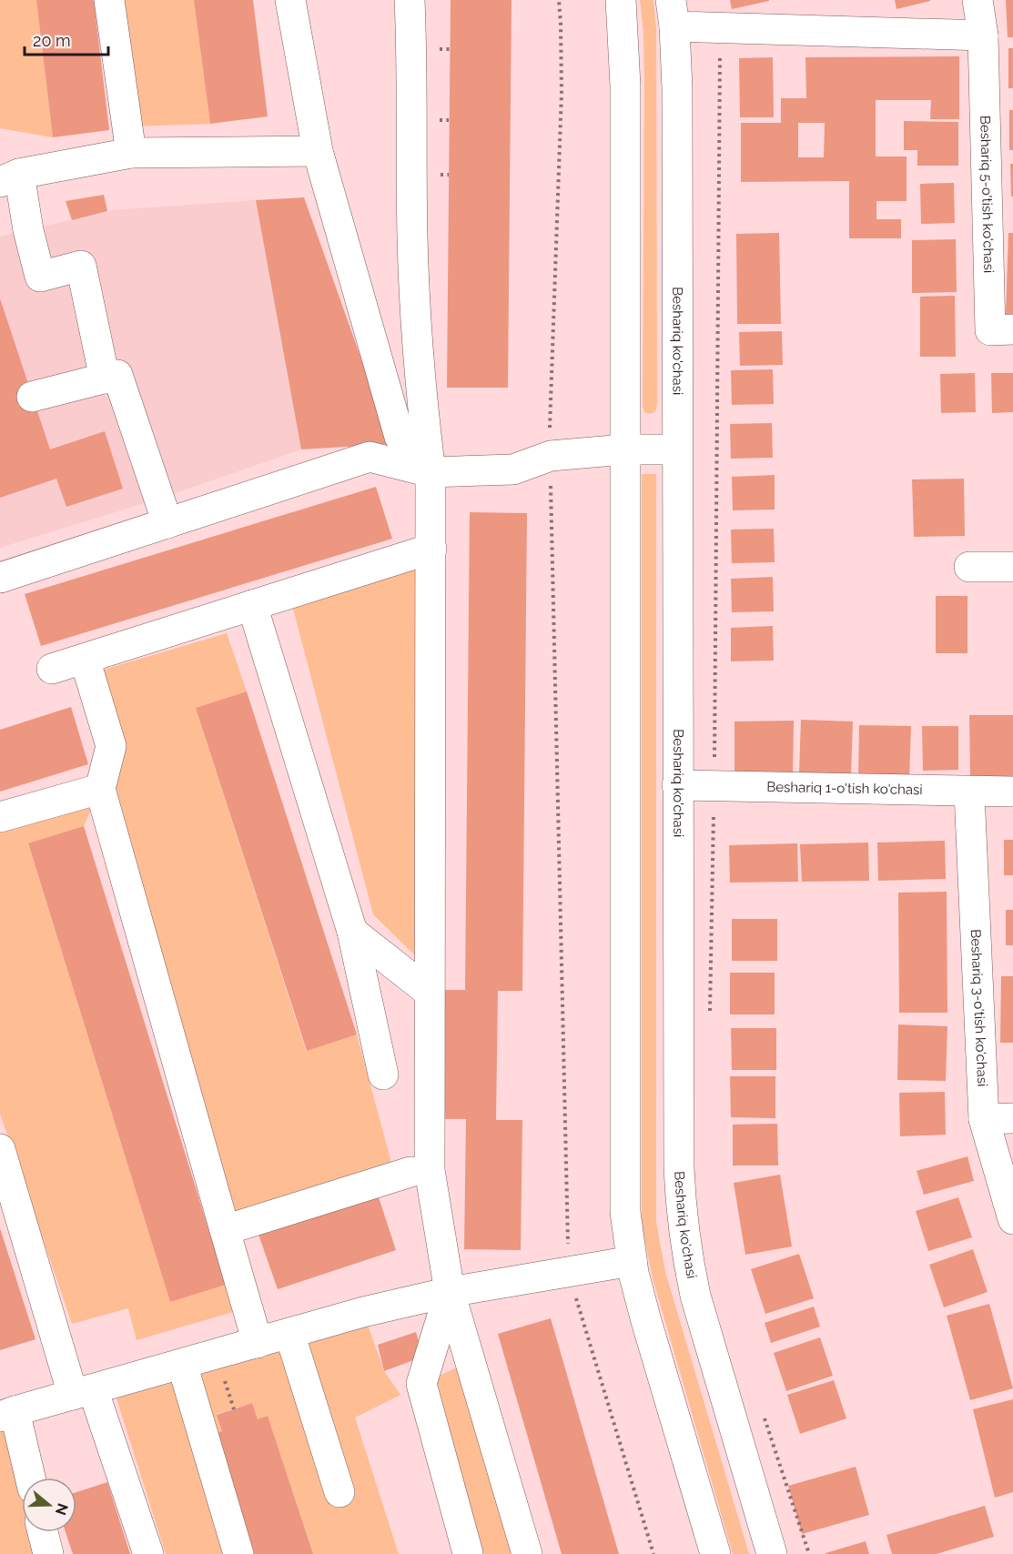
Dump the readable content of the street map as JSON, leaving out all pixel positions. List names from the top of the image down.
{
  "streets": {
    "main road": [
      "Beshariq 5-o'tish ko'chasi",
      "Beshariq ko'chasi",
      "Beshariq 1-o'tish ko'chasi",
      "Beshariq 3-o'tish ko'chasi"
    ]
  },
  "crossings": [
    ["Beshariq ko'chasi", "Beshariq 1-o'tish ko'chasi"],
    ["Beshariq 1-o'tish ko'chasi", "Beshariq 3-o'tish ko'chasi"]
  ],
  "scale_bar": "20 m",
  "north": "right"
}
